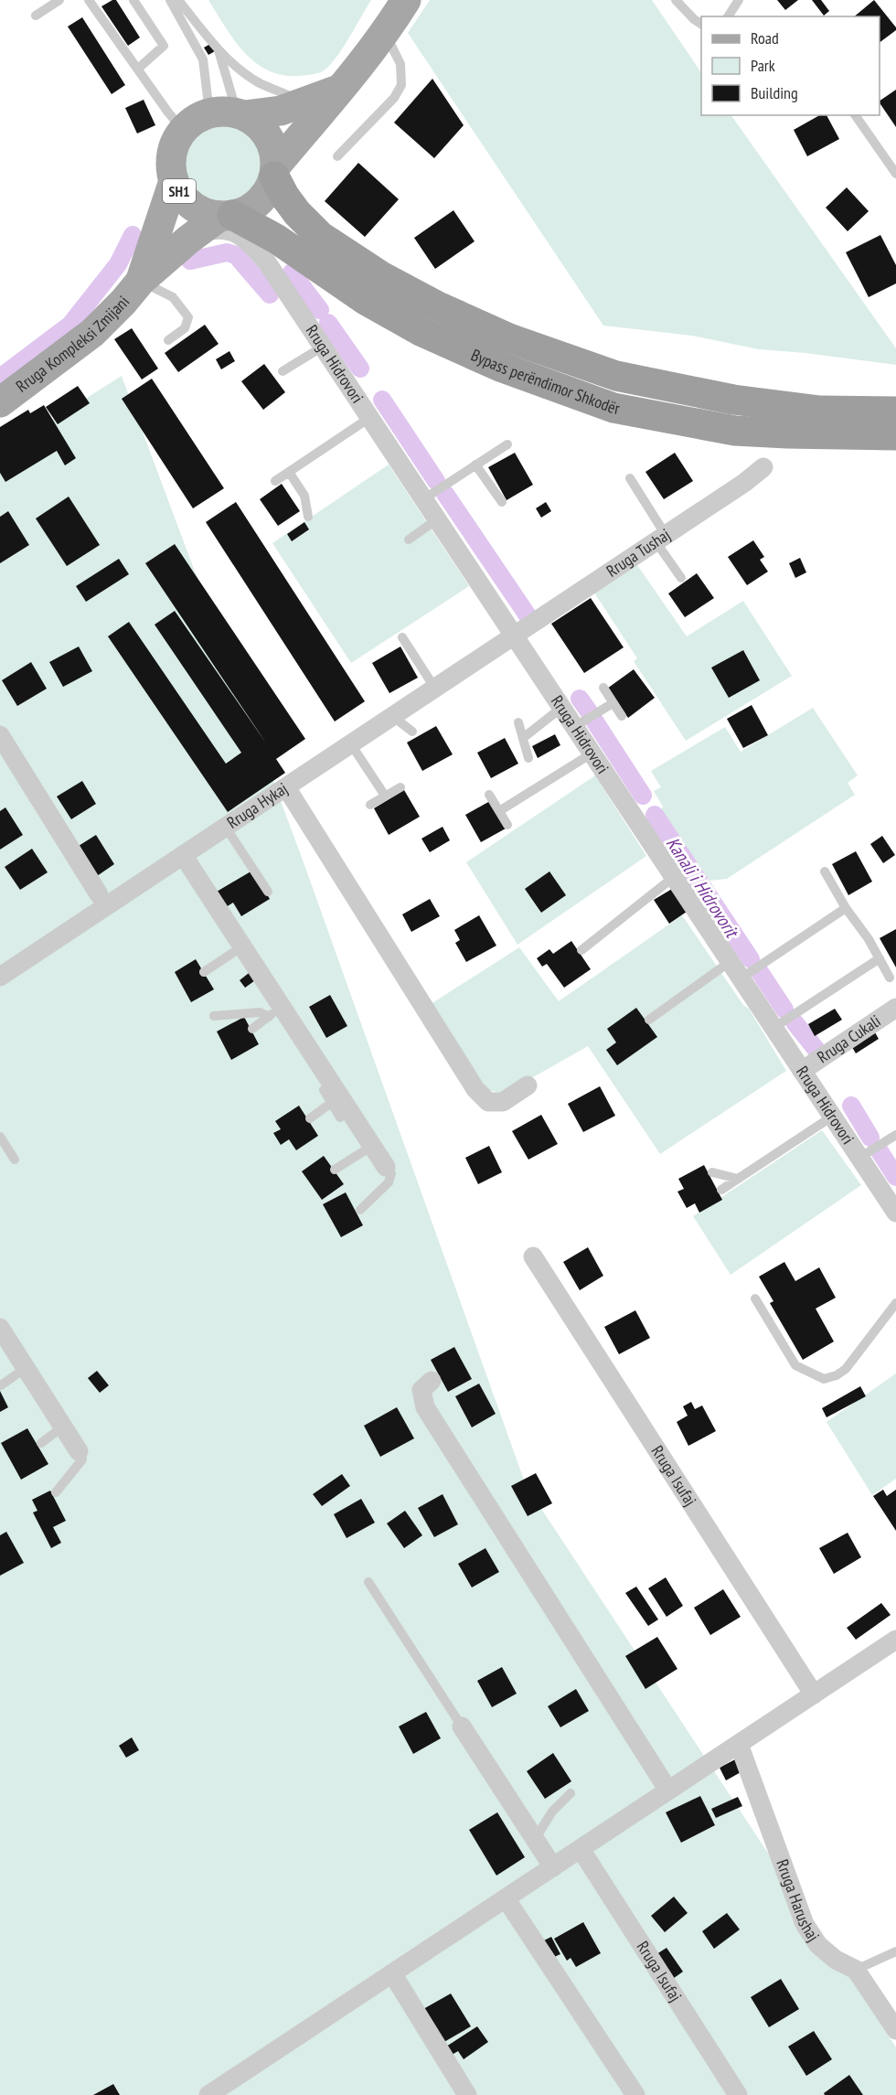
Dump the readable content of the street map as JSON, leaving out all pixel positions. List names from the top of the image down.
{
  "streets": {
    "highway": ["Bypass perëndimor Shkodër"],
    "main road": ["SH1", "Rruga Kompleksi Zmijani"],
    "street": [
      "Rruga Hidrovori",
      "Rruga Tushaj",
      "Rruga Hykaj",
      "Rruga Cukali",
      "Rruga Isufaj",
      "Rruga Harushaj"
    ]
  },
  "crossings": [
    ["SH1", "Rruga Kompleksi Zmijani"],
    ["SH1", "Rruga Hidrovori"],
    ["SH1", "Bypass perëndimor Shkodër"],
    ["Rruga Kompleksi Zmijani", "Rruga Hidrovori"],
    ["Rruga Kompleksi Zmijani", "Bypass perëndimor Shkodër"],
    ["Rruga Hidrovori", "Bypass perëndimor Shkodër"],
    ["Rruga Hidrovori", "Rruga Tushaj"],
    ["Rruga Hidrovori", "Rruga Hykaj"],
    ["Rruga Hidrovori", "Rruga Cukali"],
    ["Rruga Tushaj", "Rruga Hykaj"]
  ],
  "water": ["Kanali i Hidrovorit"],
  "legend": ["Road", "Park", "Building"]
}
